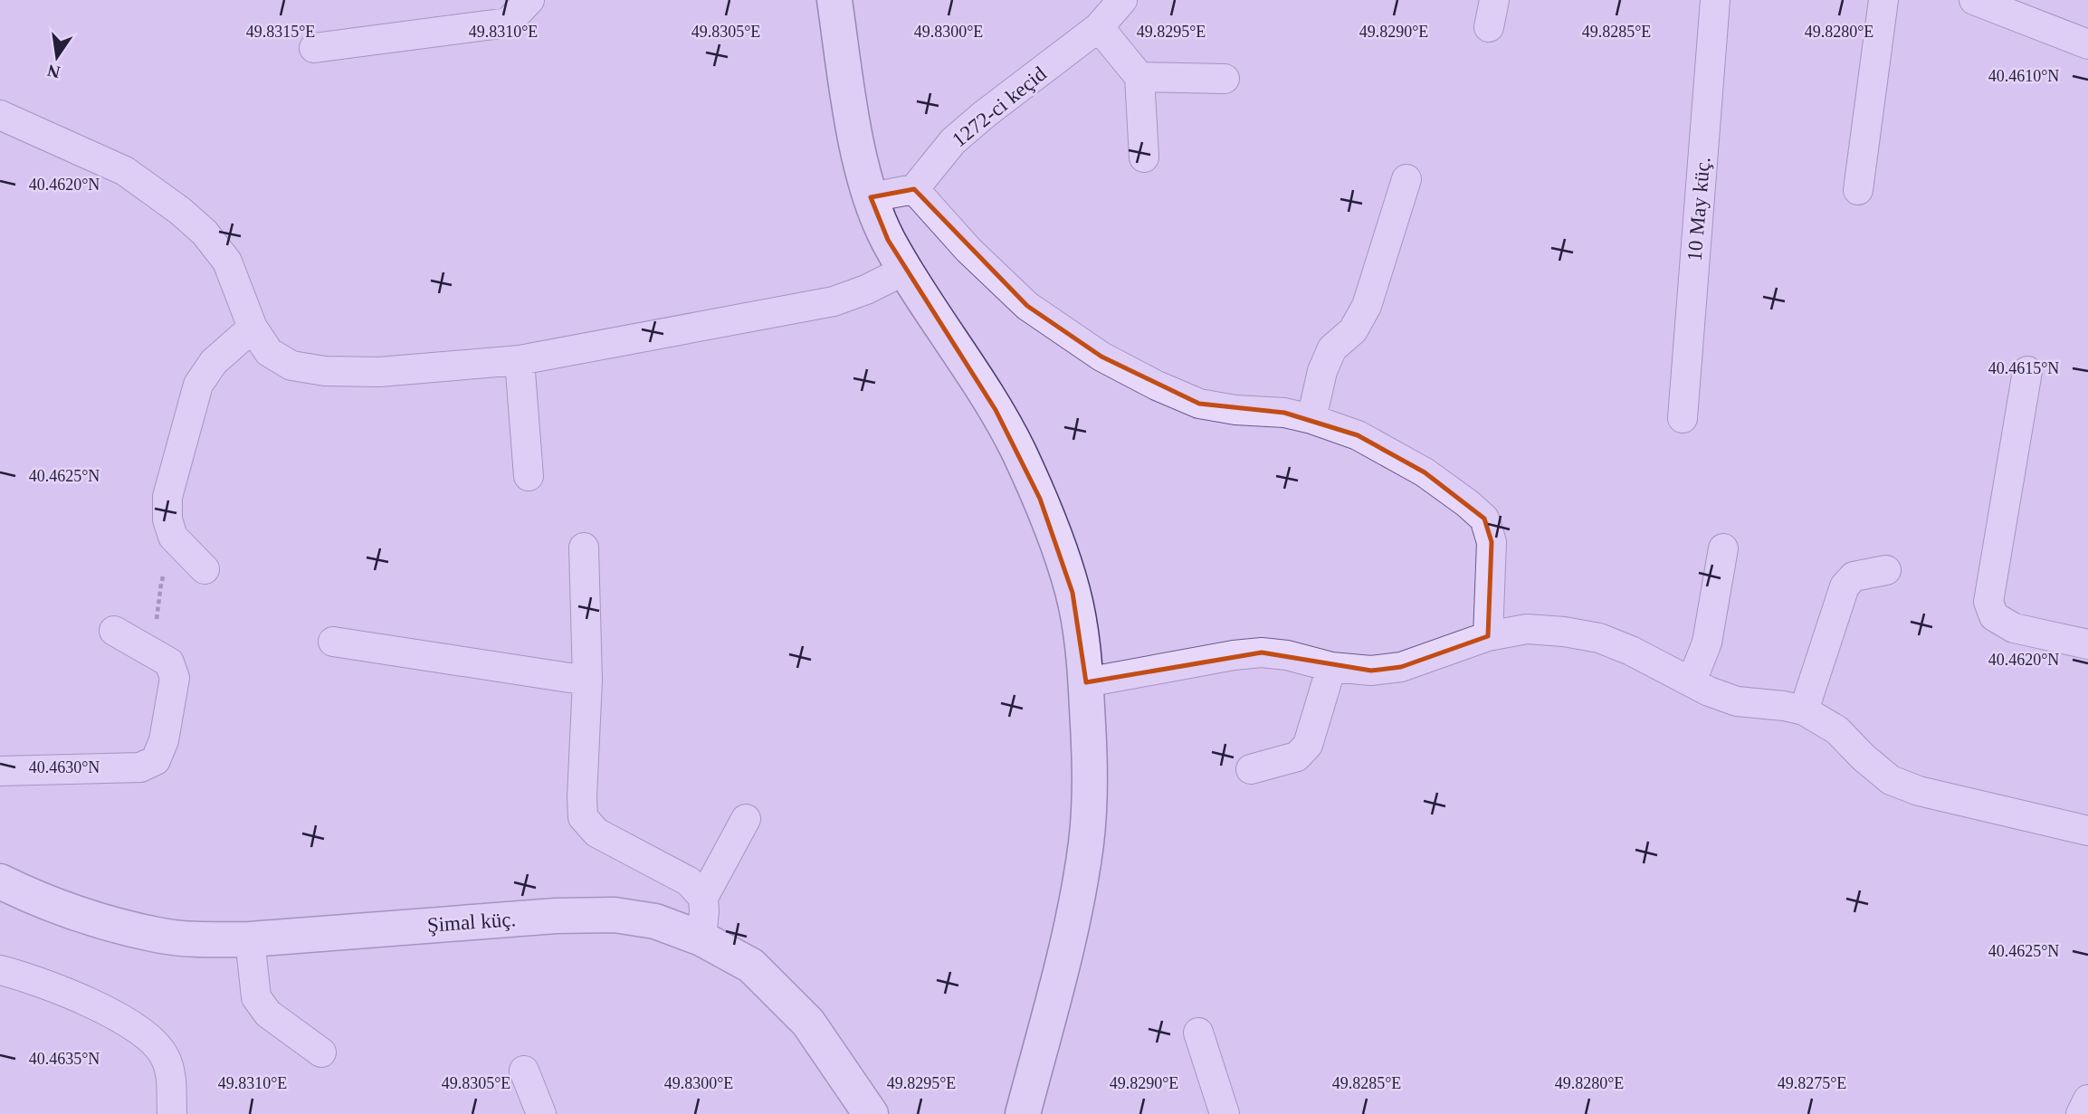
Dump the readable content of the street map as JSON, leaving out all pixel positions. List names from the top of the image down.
{
  "streets": {
    "main road": ["Şimal küç."],
    "street": ["1272-ci keçid", "10 May küç."]
  },
  "north": "bottom",
  "coordinates": [
    "49.8315°E",
    "49.8310°E",
    "49.8305°E",
    "49.8300°E",
    "49.8295°E",
    "49.8290°E",
    "49.8285°E",
    "49.8280°E",
    "40.4610°N",
    "40.4620°N",
    "40.4615°N",
    "40.4625°N",
    "40.4630°N",
    "40.4635°N",
    "49.8275°E"
  ]
}
